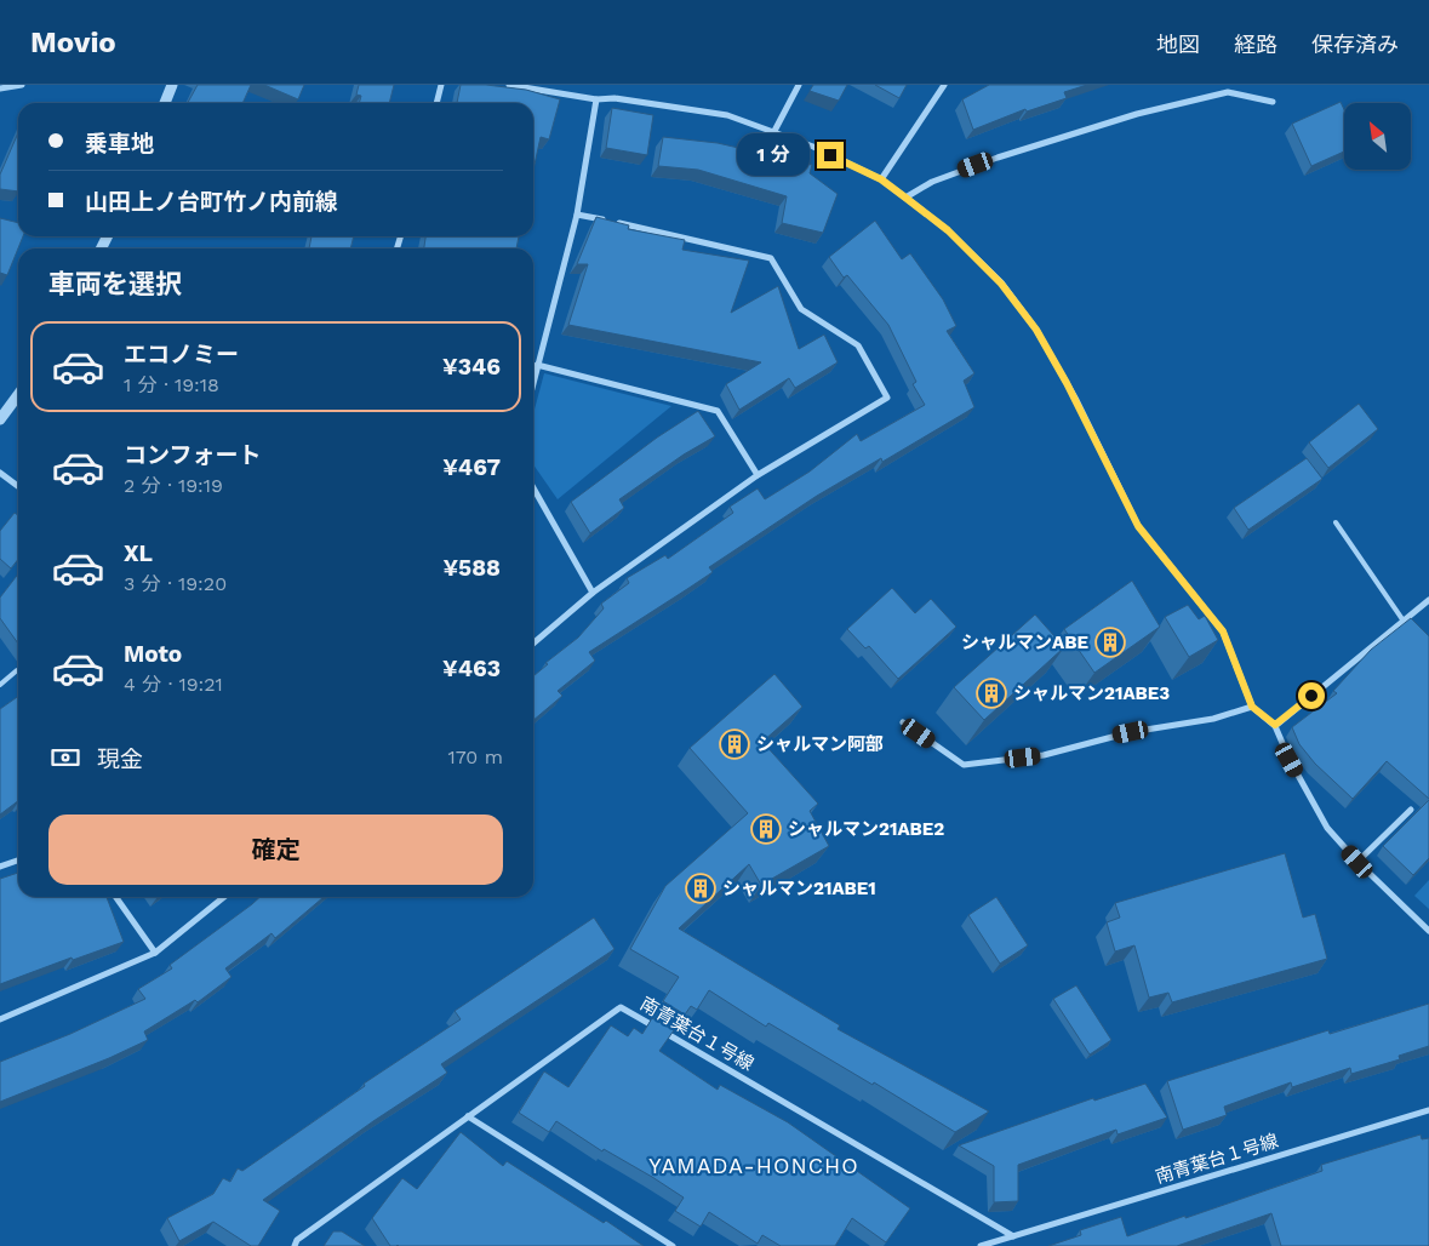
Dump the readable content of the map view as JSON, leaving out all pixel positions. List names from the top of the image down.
{
  "streets": {
    "street": ["南青葉台１号線"]
  },
  "districts": ["YAMADA-HONCHO"],
  "places": {
    "building": [
      "シャルマンABE",
      "シャルマン21ABE3",
      "シャルマン阿部",
      "シャルマン21ABE2",
      "シャルマン21ABE1"
    ]
  },
  "north": "top left",
  "page": {
    "header": "Movio",
    "nav": ["地図", "経路", "保存済み"],
    "banner": ["乗車地", "山田上ノ台町竹ノ内前線"],
    "bubble": "1 分",
    "heading": "車両を選択",
    "list": [
      {
        "name": "エコノミー",
        "note": "1 分 · 19:18",
        "value": "¥346"
      },
      {
        "name": "コンフォート",
        "note": "2 分 · 19:19",
        "value": "¥467"
      },
      {
        "name": "XL",
        "note": "3 分 · 19:20",
        "value": "¥588"
      },
      {
        "name": "Moto",
        "note": "4 分 · 19:21",
        "value": "¥463"
      }
    ],
    "pay": ["現金", "170 m"],
    "buttons": "確定"
  }
}
